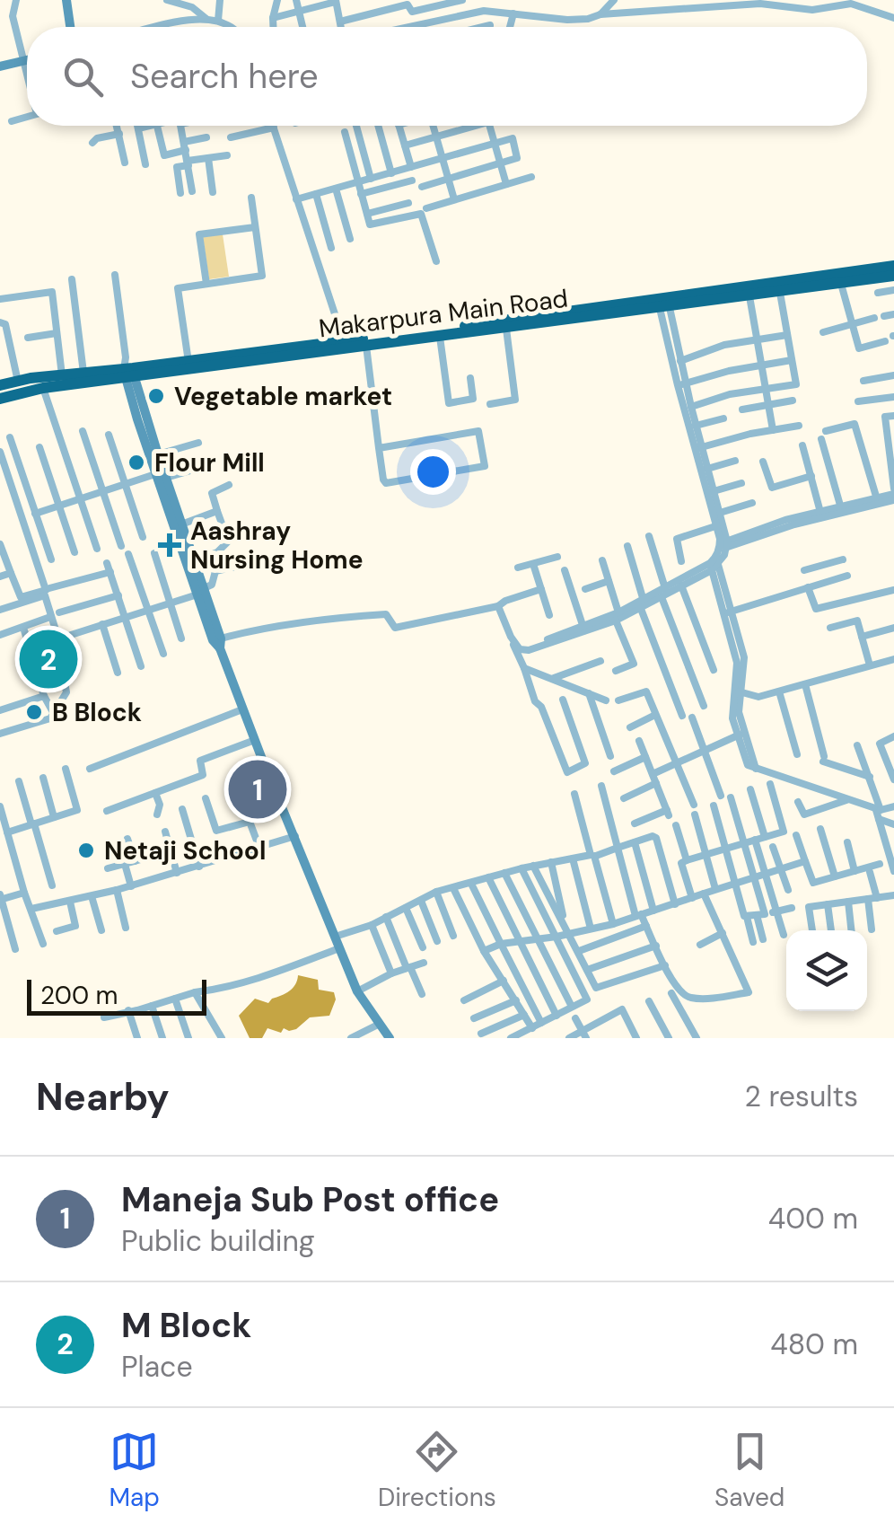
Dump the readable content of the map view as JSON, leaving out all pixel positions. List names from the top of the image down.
{
  "streets": {
    "highway": ["Makarpura Main Road"]
  },
  "places": {
    "other": [
      "Vegetable market",
      "Flour Mill",
      "B Block",
      "Netaji School"
    ],
    "health": ["Aashray Nursing Home"]
  },
  "scale_bar": "200 m",
  "page": {
    "search": "Search here",
    "pins": ["2", "1"],
    "scale": "200 m",
    "heading": ["Nearby", "2 results"],
    "list": [
      {
        "mark": "1",
        "name": "Maneja Sub Post office",
        "note": "Public building",
        "value": "400 m"
      },
      {
        "mark": "2",
        "name": "M Block",
        "note": "Place",
        "value": "480 m"
      }
    ],
    "nav": ["Map", "Directions", "Saved"]
  }
}
